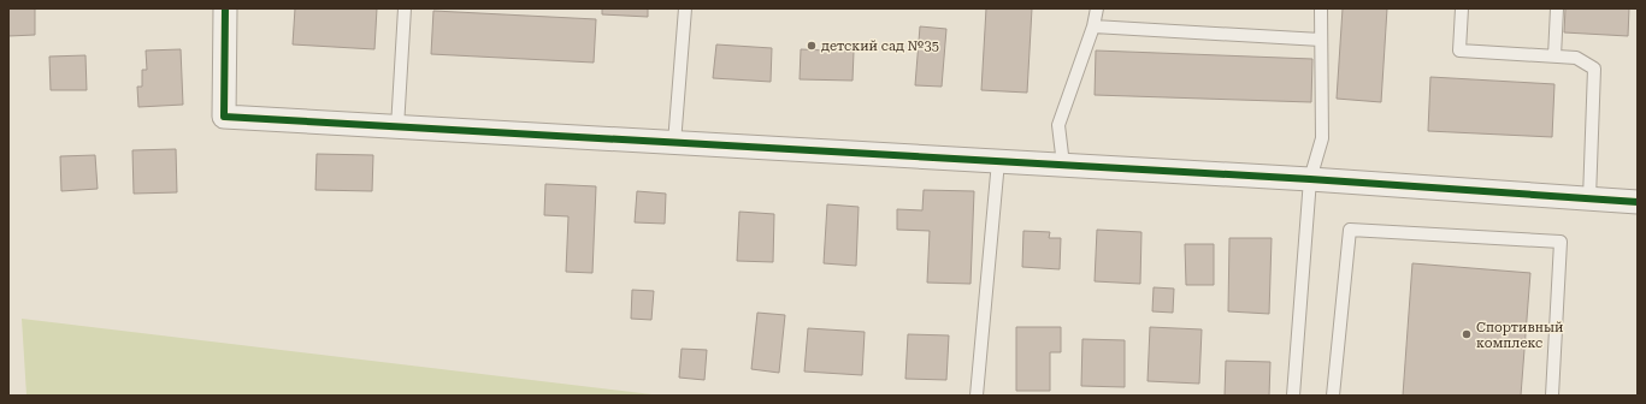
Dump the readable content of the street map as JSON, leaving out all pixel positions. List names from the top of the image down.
{
  "places": ["детский сад №35", "Спортивный комплекс"]
}
